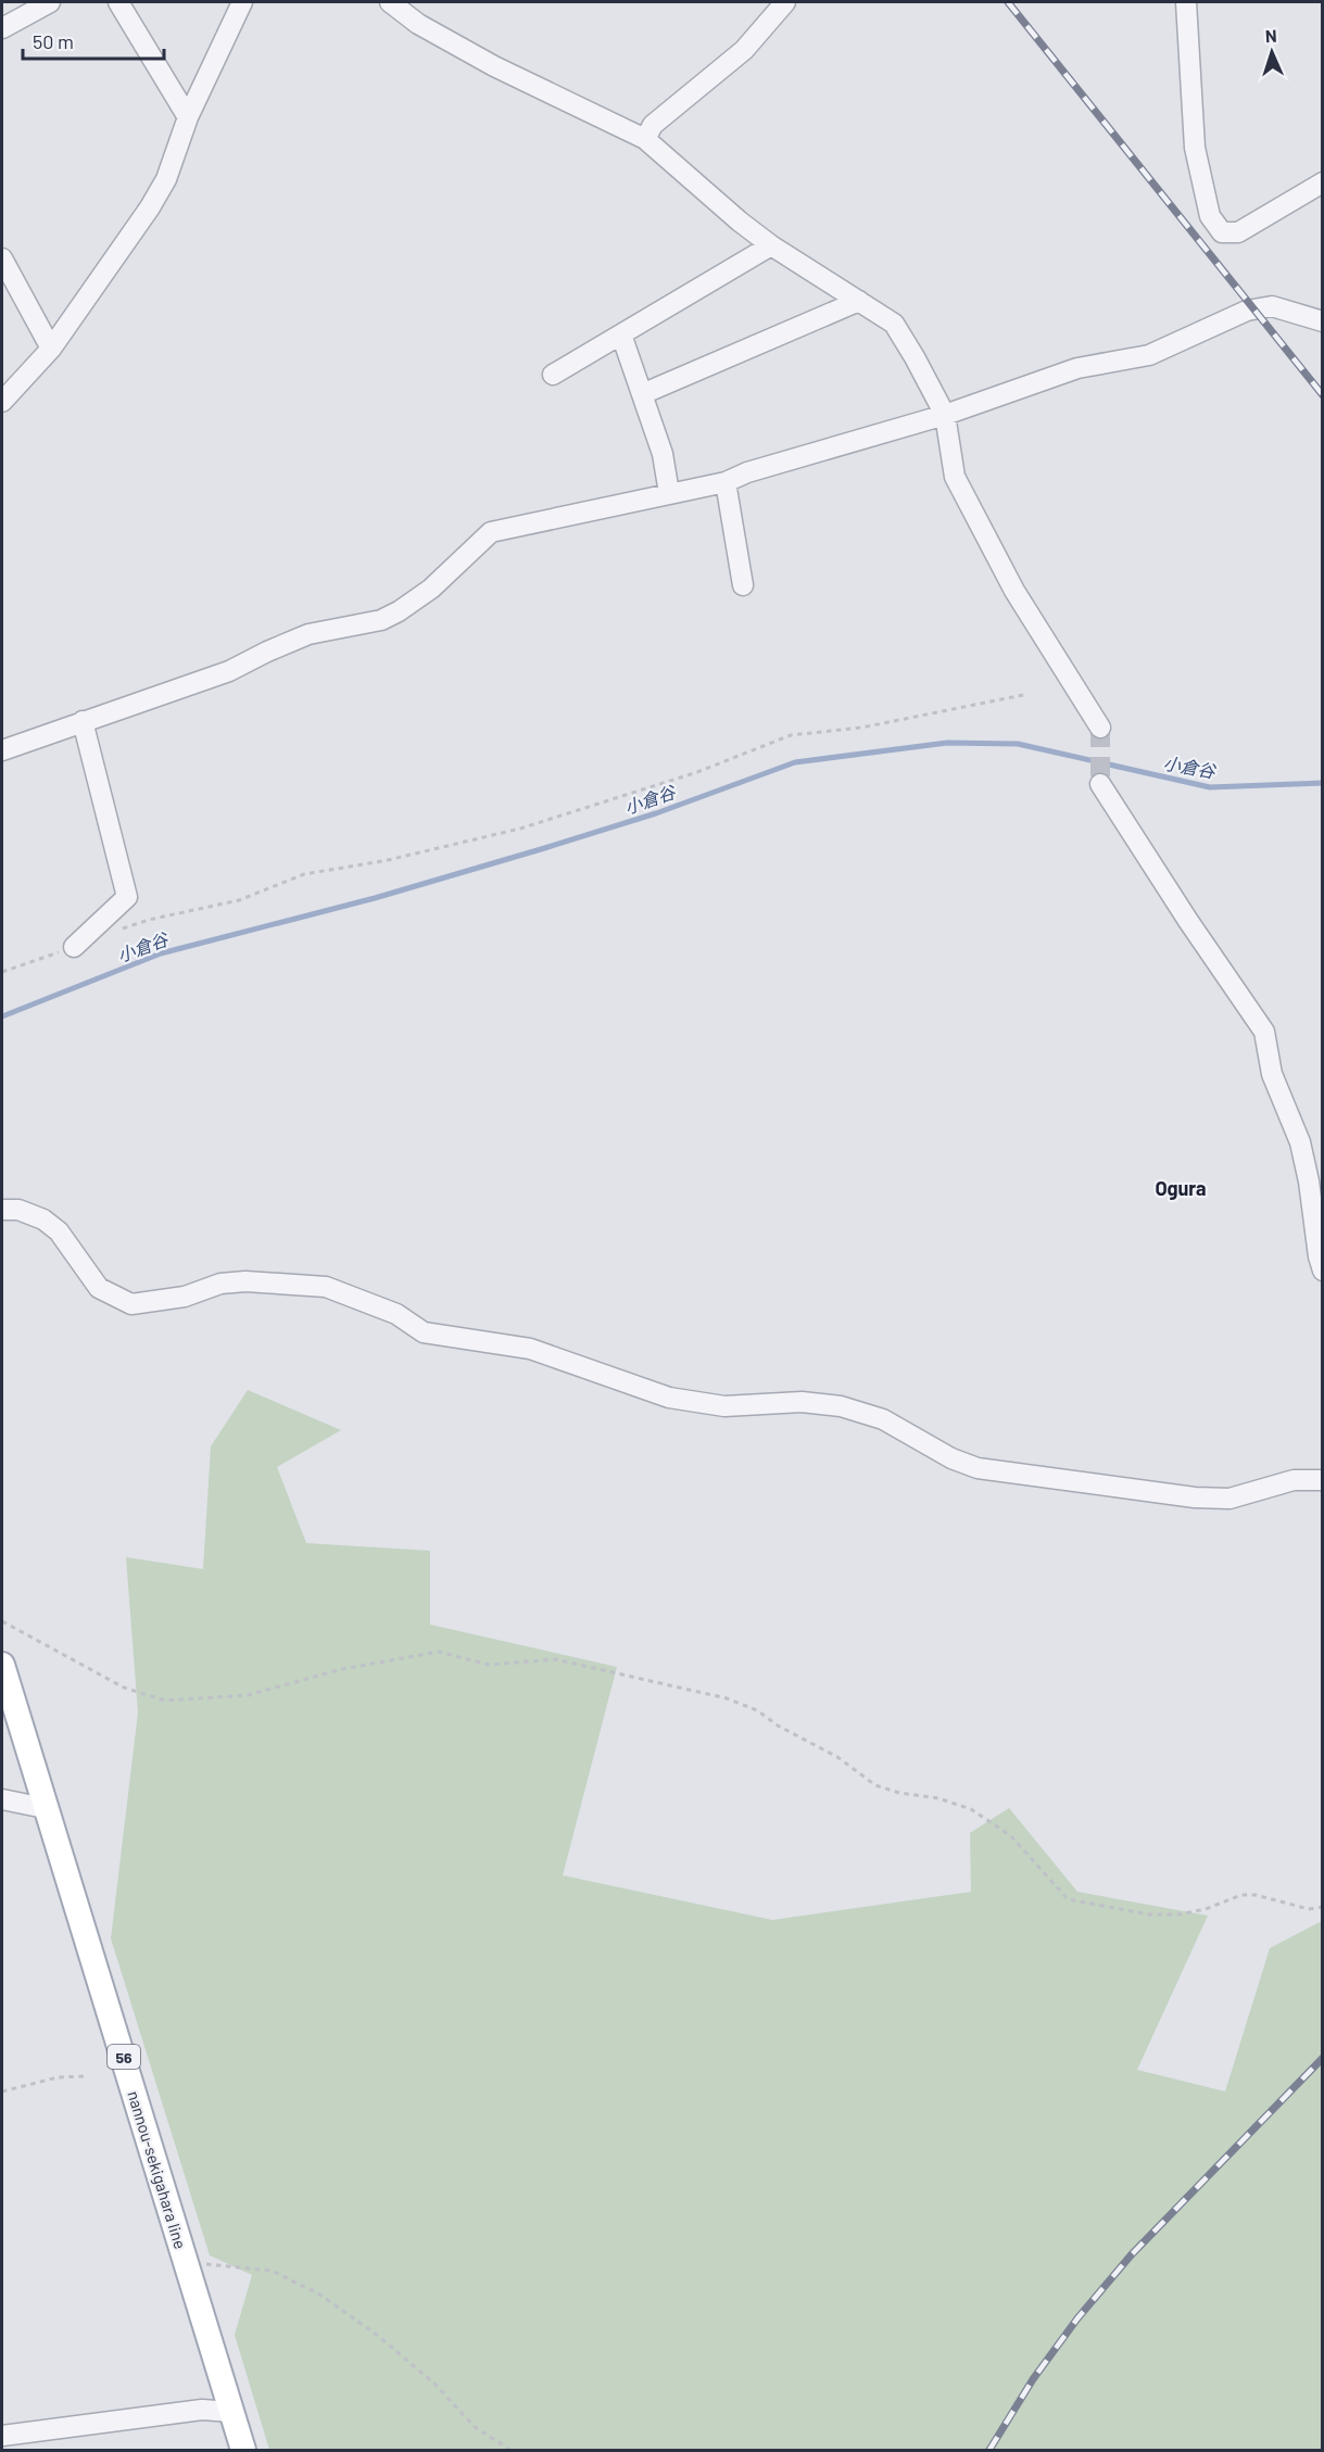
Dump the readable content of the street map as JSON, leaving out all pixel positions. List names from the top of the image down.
{
  "streets": {
    "main road": ["56", "nannou-sekigahara line"]
  },
  "districts": ["Ogura"],
  "water": ["小倉谷"],
  "scale_bar": "50 m",
  "north": "top"
}
